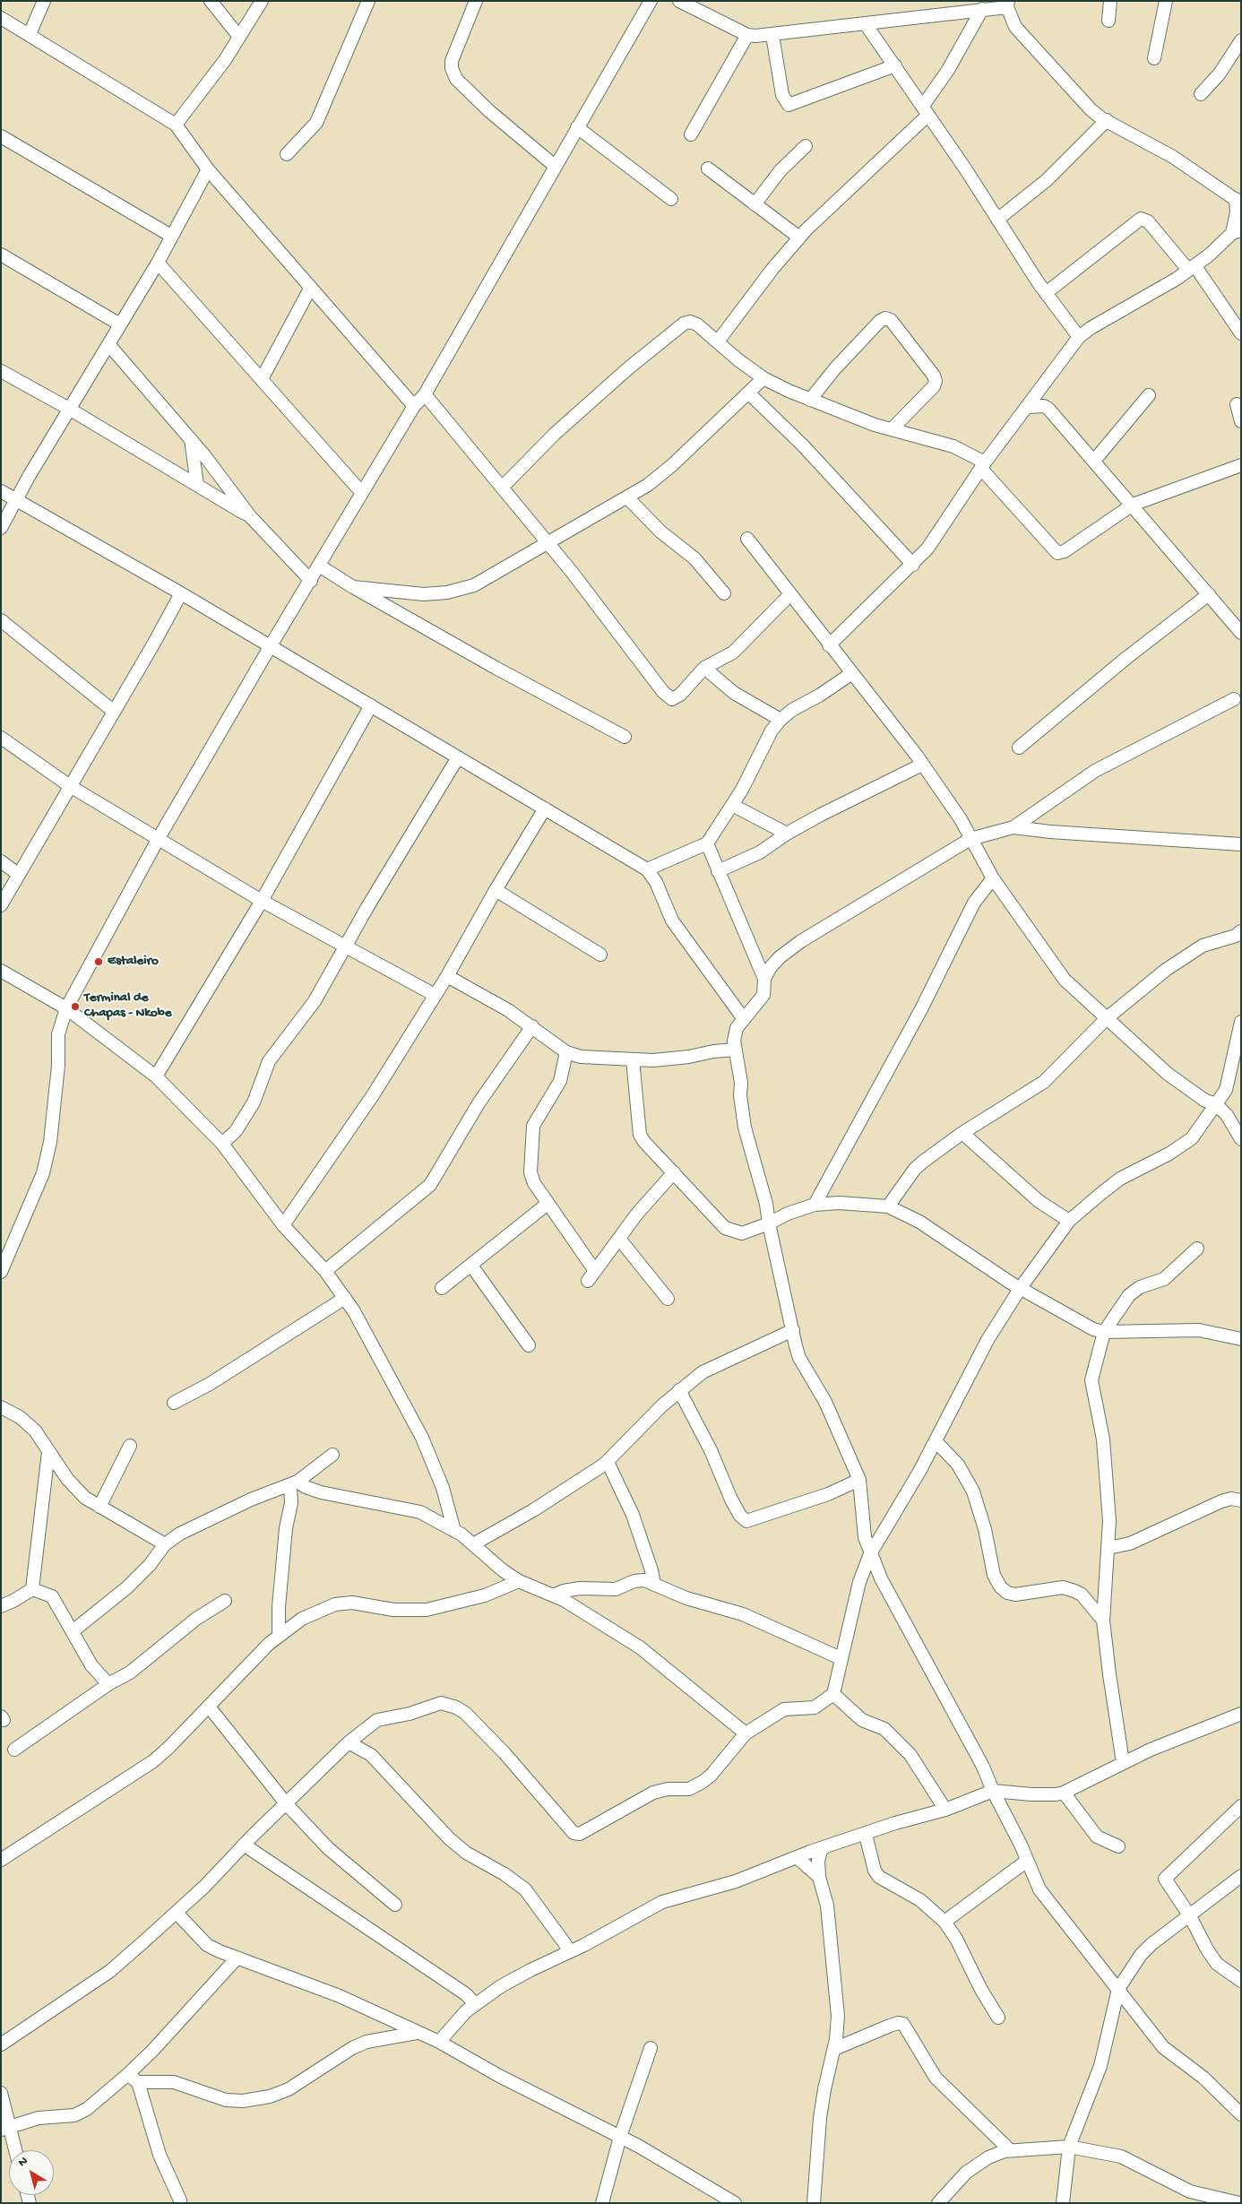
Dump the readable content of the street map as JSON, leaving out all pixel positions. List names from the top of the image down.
{
  "places": ["Estaleiro", "Terminal de Chapas - Nkobe"],
  "north": "top left"
}
